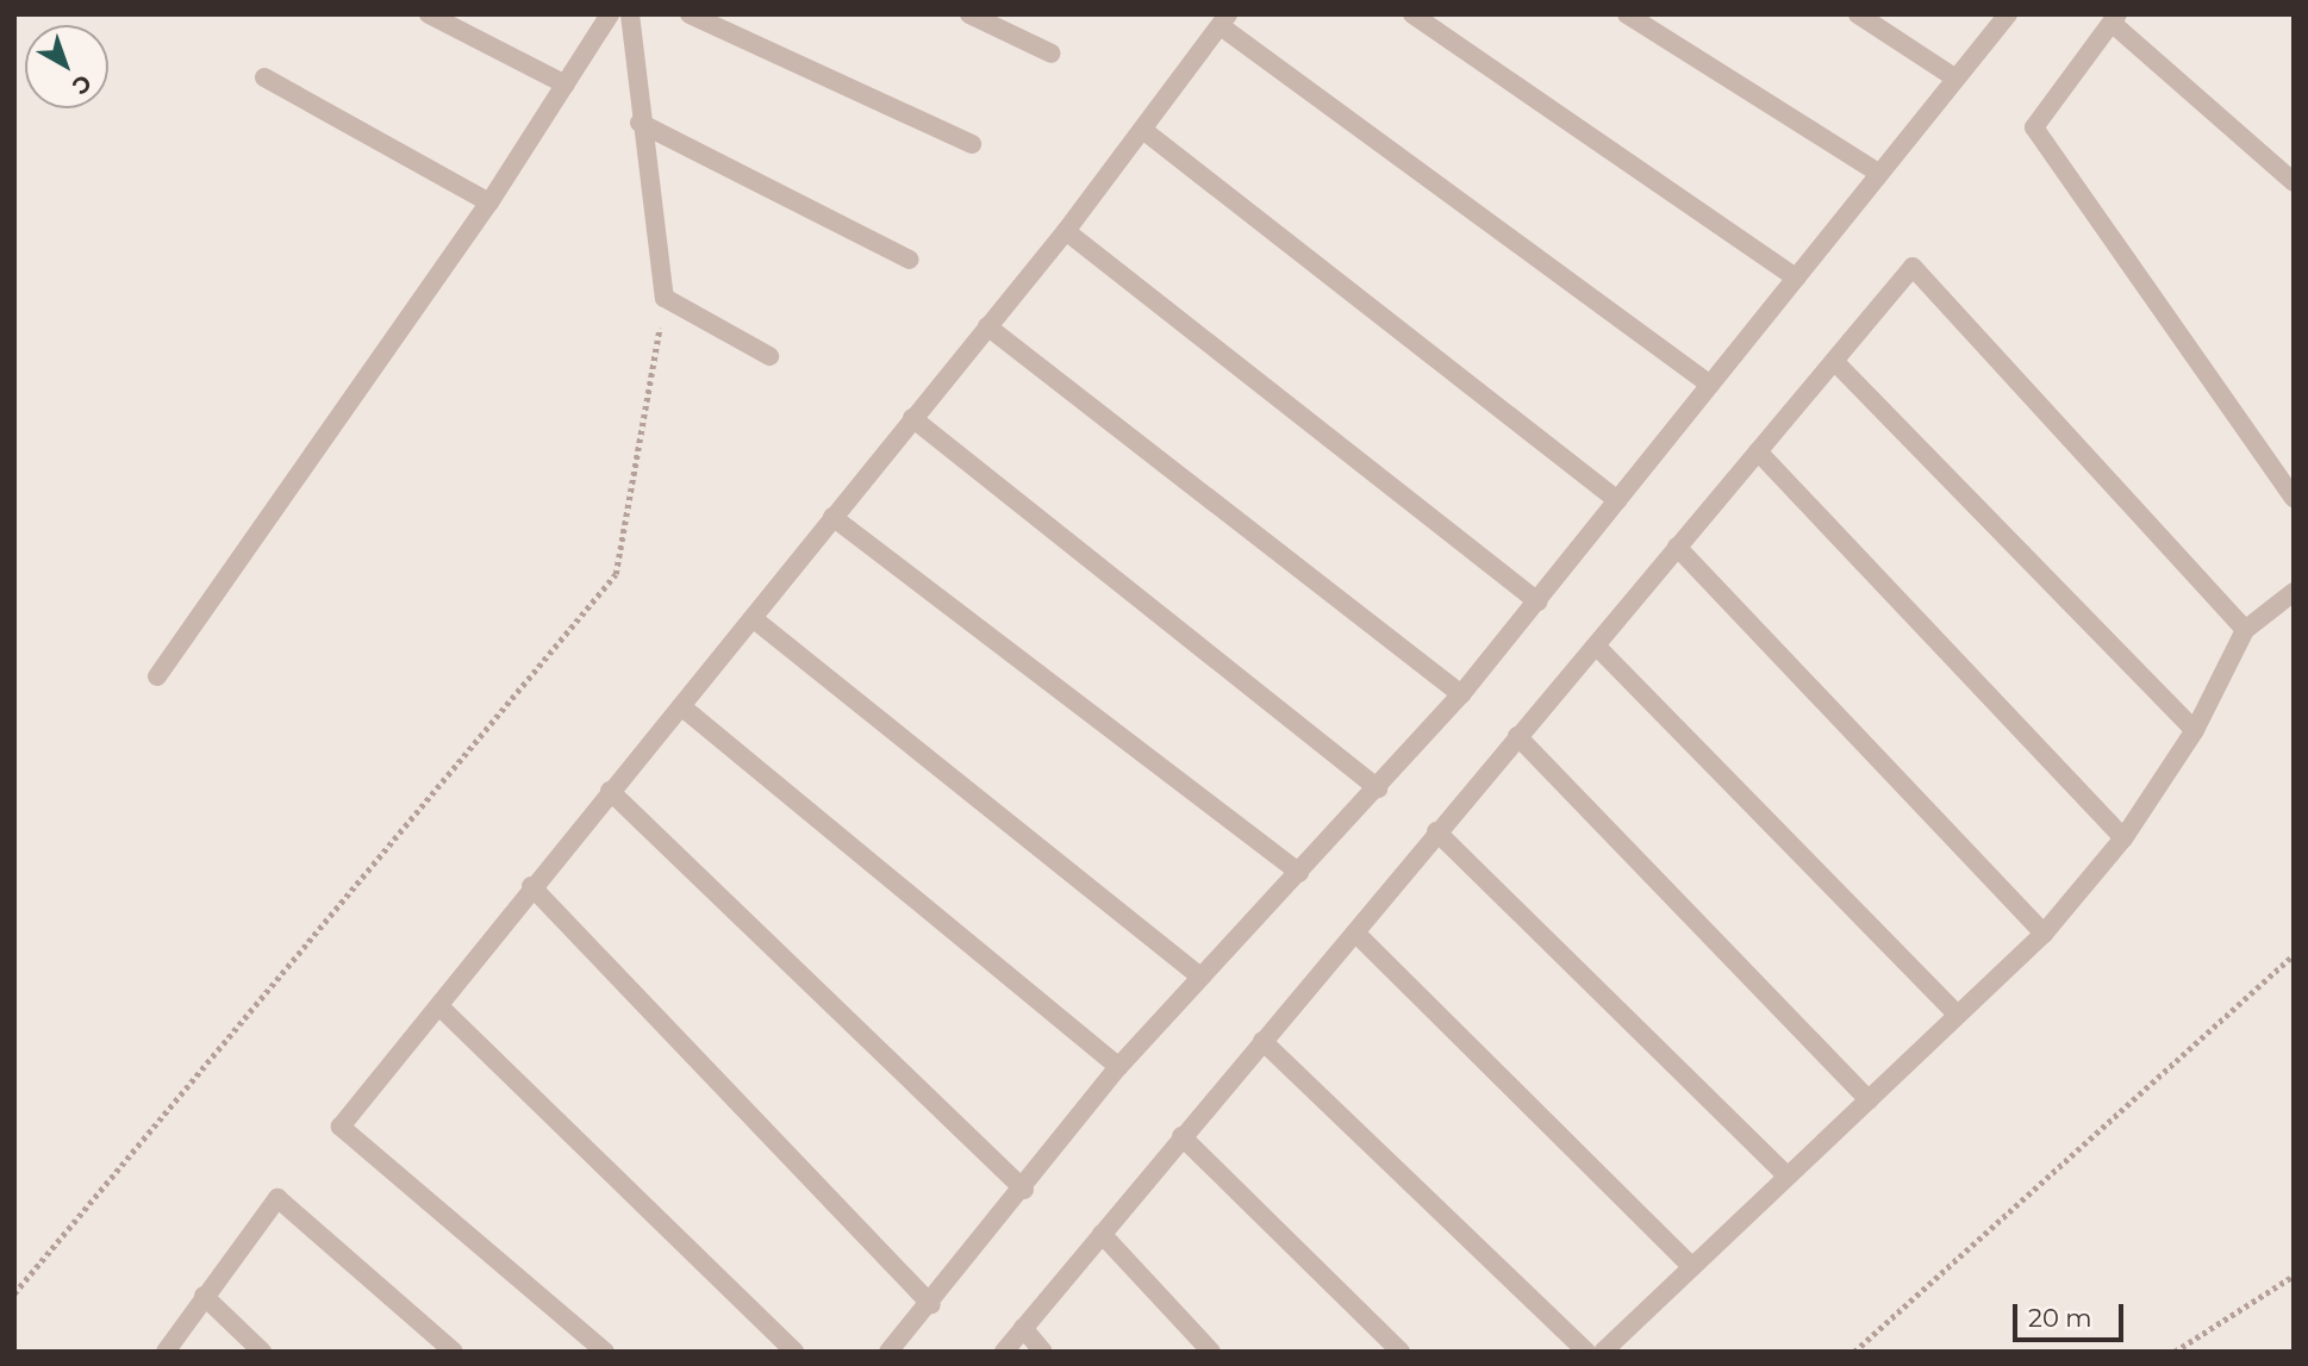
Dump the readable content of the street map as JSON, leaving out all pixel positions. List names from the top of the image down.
{
  "scale_bar": "20 m",
  "north": "bottom right"
}
